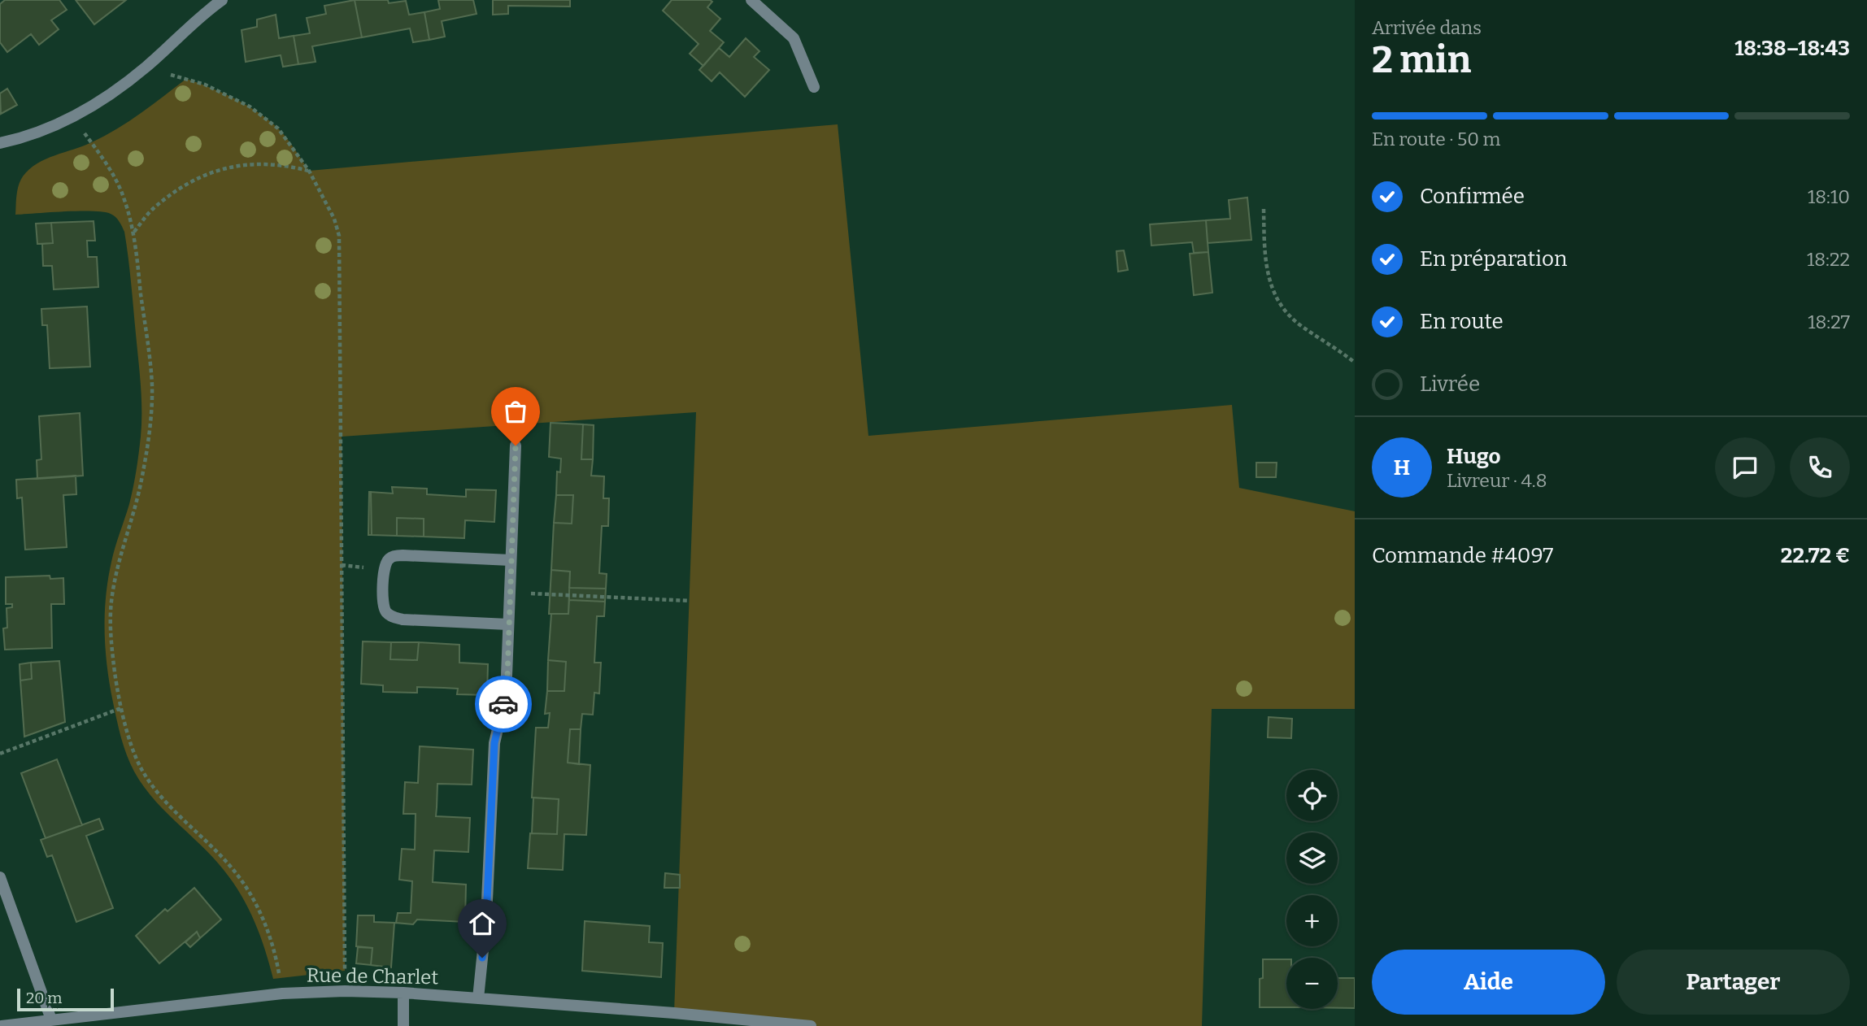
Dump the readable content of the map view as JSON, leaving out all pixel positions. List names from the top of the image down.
{
  "streets": {
    "street": ["Rue de Charlet"]
  },
  "scale_bar": "20 m",
  "page": {
    "heading": ["2 min", "Arrivée dans", "18:38–18:43"],
    "panel": [
      "Hugo",
      "Livreur · 4.8",
      "Commande #4097",
      "22.72 €"
    ],
    "bar": "En route · 50 m",
    "list": [
      ["Confirmée", "18:10"],
      ["En préparation", "18:22"],
      ["En route", "18:27"],
      "Livrée"
    ],
    "round": "H",
    "map_buttons": ["+", "−"],
    "buttons": ["Aide", "Partager"],
    "scale": "20 m"
  }
}
